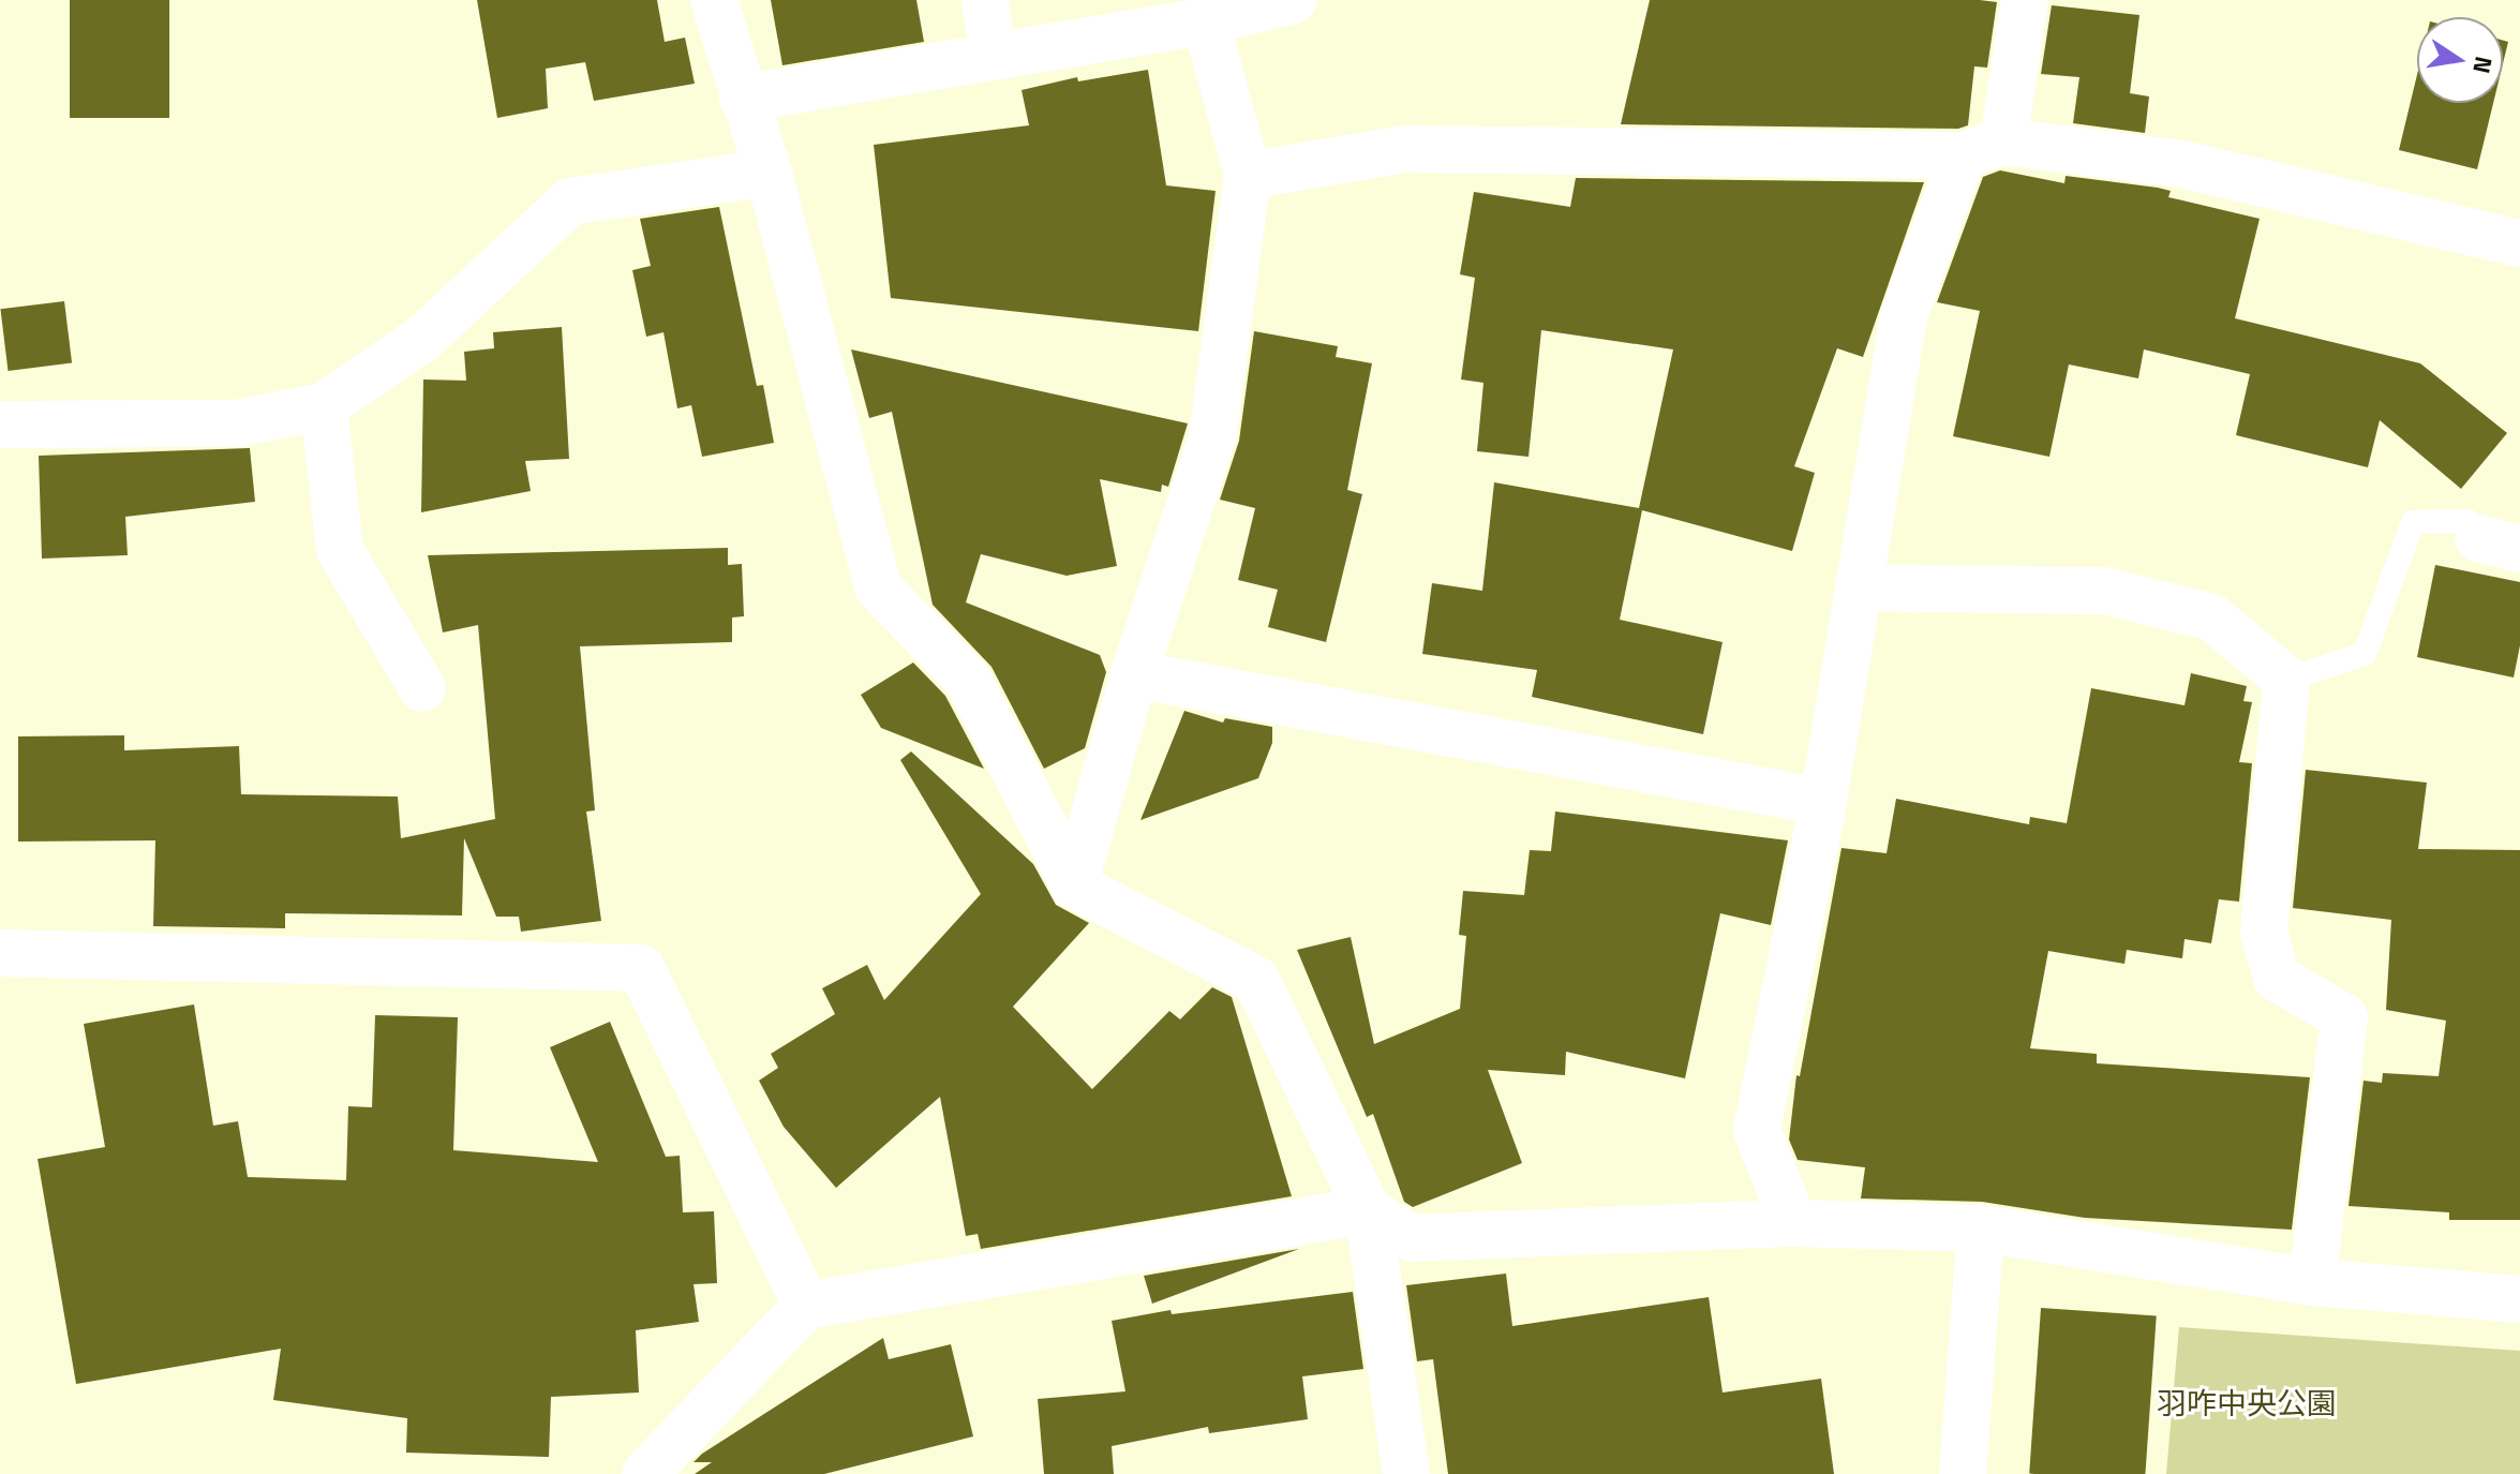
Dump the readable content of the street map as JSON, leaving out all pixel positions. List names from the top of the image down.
{
  "parks": ["羽咋中央公園"],
  "north": "right"
}
